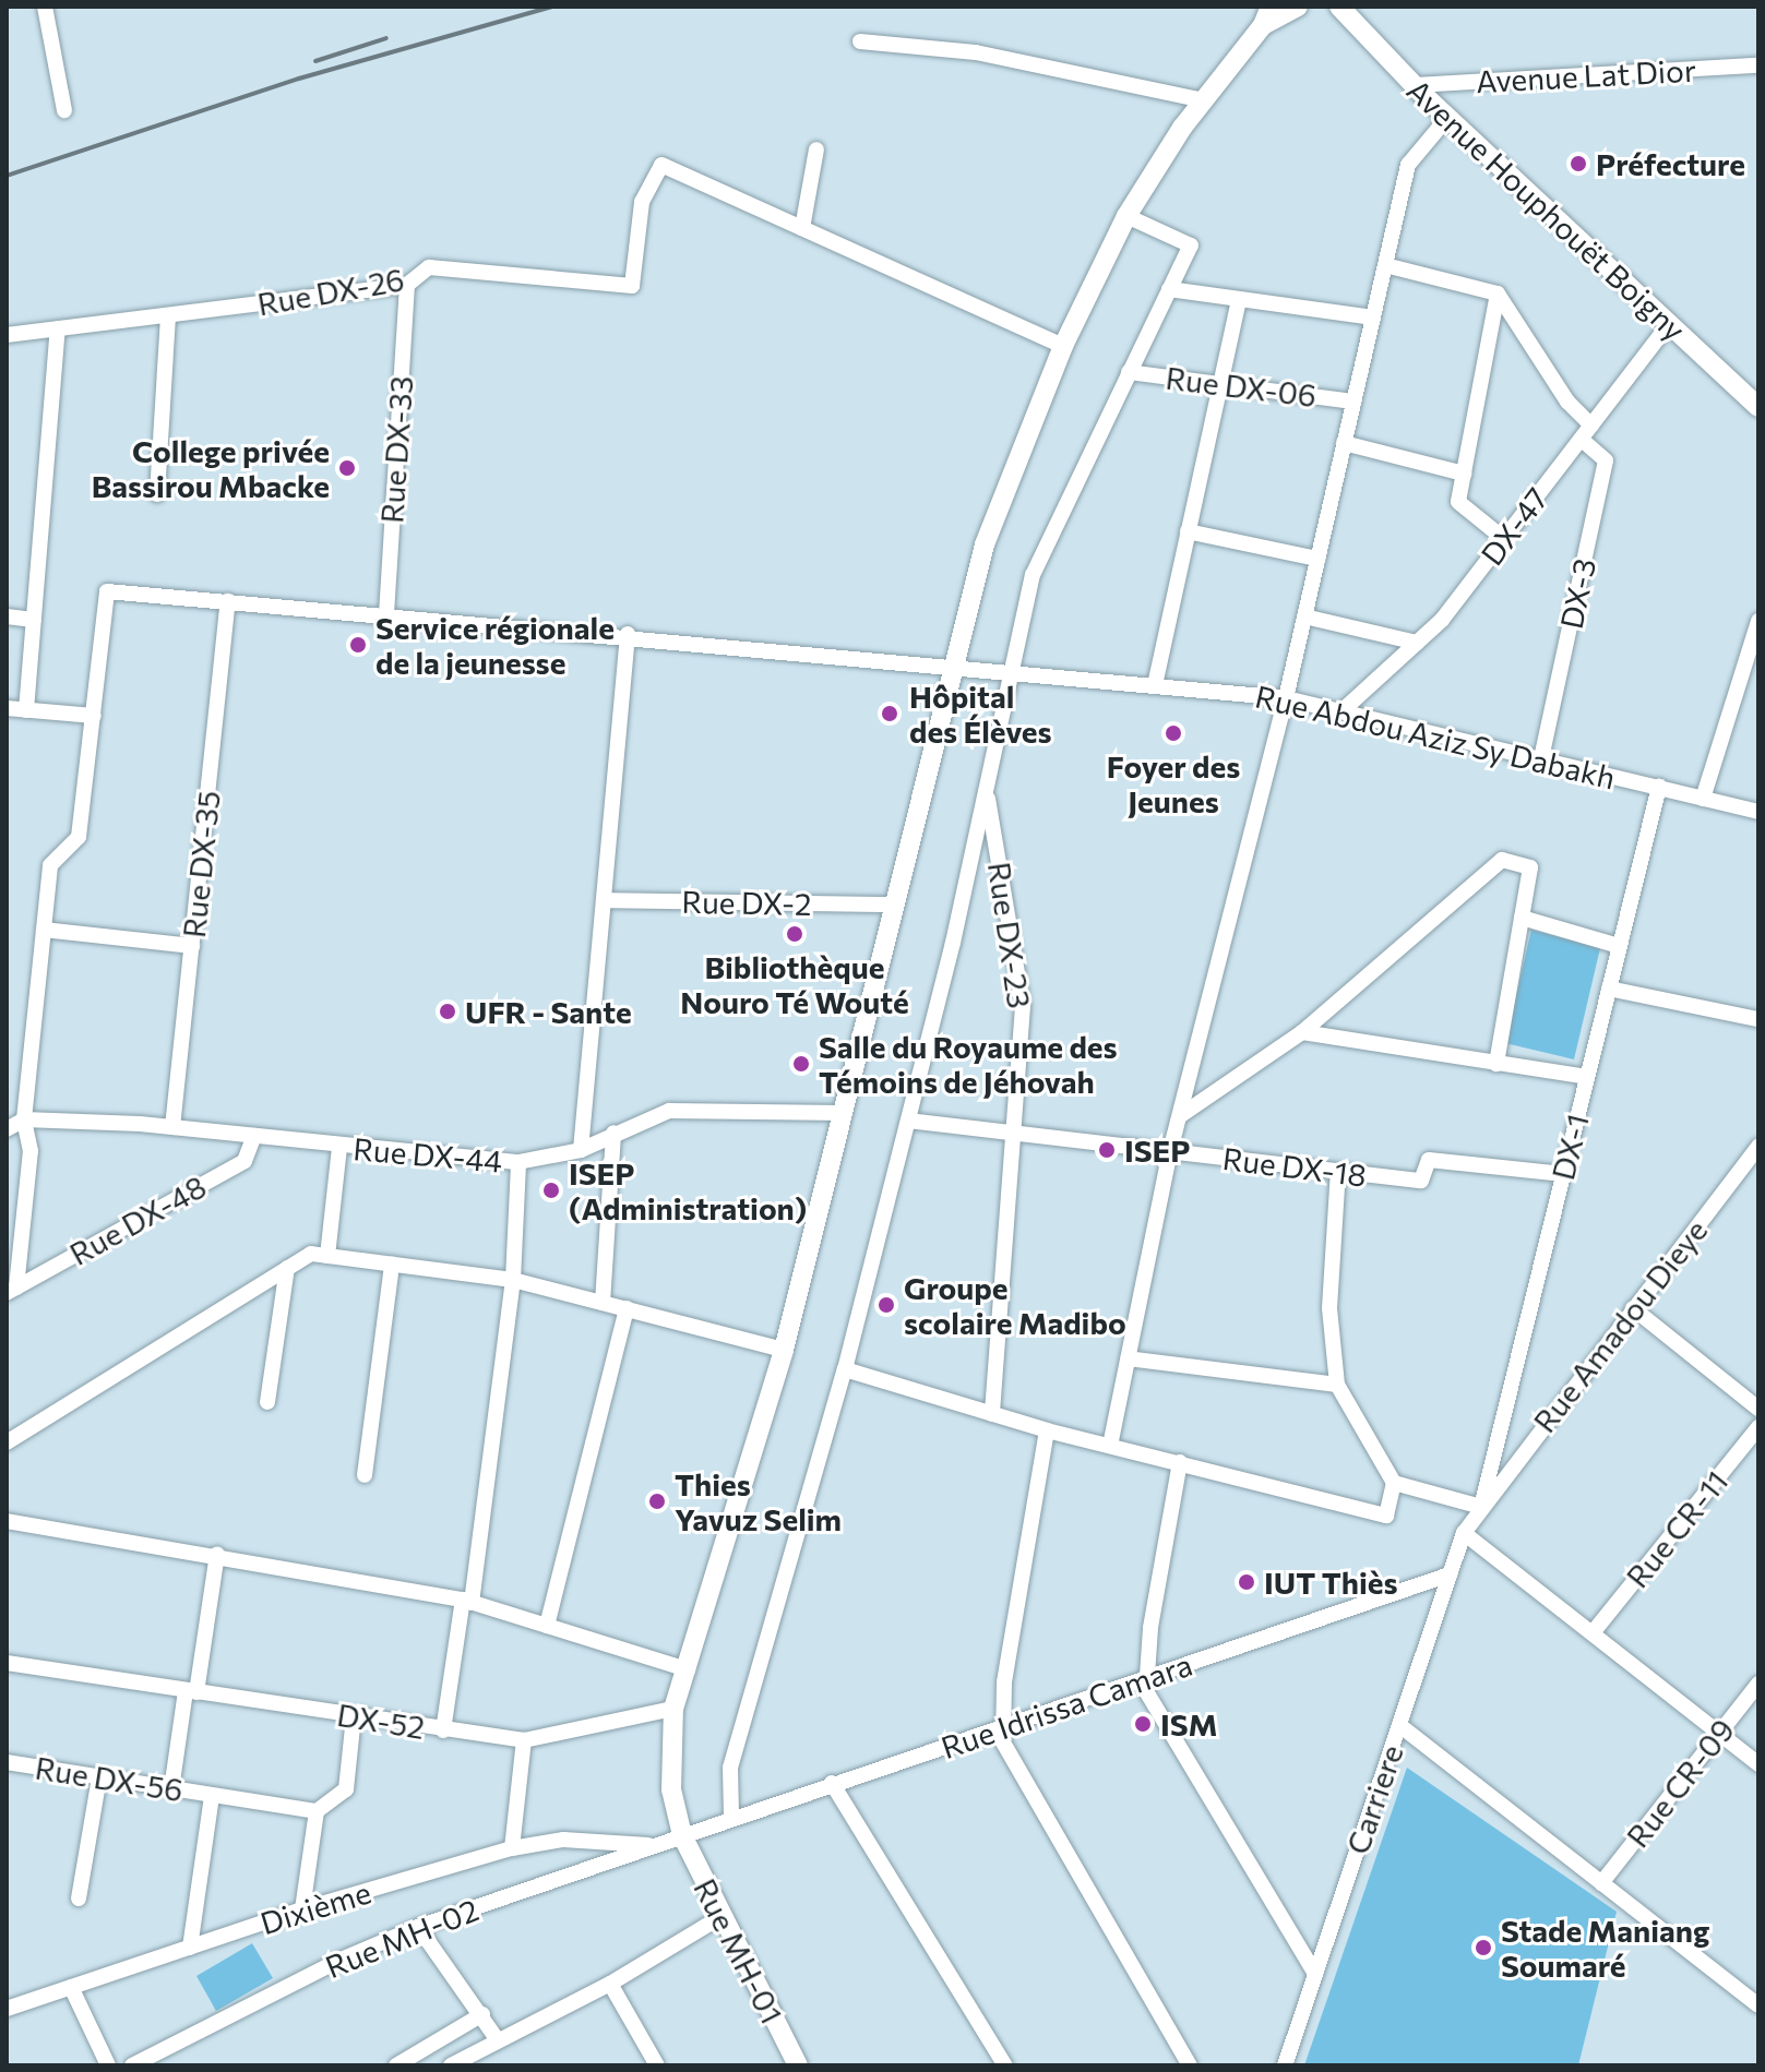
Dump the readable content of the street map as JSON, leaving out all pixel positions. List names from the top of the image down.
{
  "streets": {
    "main road": ["Avenue Houphouët Boigny", "Rue MH-01"],
    "street": [
      "Avenue Lat Dior",
      "Rue DX-26",
      "Rue DX-06",
      "Rue DX-33",
      "DX-47",
      "DX-3",
      "Rue Abdou Aziz Sy Dabakh",
      "Rue DX-35",
      "Rue DX-2",
      "Rue DX-23",
      "DX-1",
      "Rue DX-44",
      "Rue DX-18",
      "Rue DX-48",
      "Rue Amadou Dieye",
      "Rue CR-11",
      "Rue Idrissa Camara",
      "DX-52",
      "Rue DX-56",
      "Rue CR-09",
      "Carriere",
      "Dixième",
      "Rue MH-02"
    ]
  },
  "crossings": [
    ["Avenue Lat Dior", "Avenue Houphouët Boigny"],
    ["Avenue Houphouët Boigny", "DX-47"],
    ["Rue DX-26", "Rue DX-33"],
    ["Rue DX-33", "Rue Abdou Aziz Sy Dabakh"],
    ["DX-47", "DX-3"],
    ["DX-47", "Rue Abdou Aziz Sy Dabakh"],
    ["DX-3", "Rue Abdou Aziz Sy Dabakh"],
    ["Rue Abdou Aziz Sy Dabakh", "Rue DX-35"],
    ["Rue Abdou Aziz Sy Dabakh", "DX-1"],
    ["Rue DX-35", "Rue DX-44"],
    ["Rue DX-23", "Rue DX-18"],
    ["DX-1", "Rue DX-18"],
    ["DX-1", "Rue Amadou Dieye"],
    ["Rue DX-44", "Rue DX-48"],
    ["Rue DX-44", "DX-52"],
    ["Rue Amadou Dieye", "Carriere"],
    ["Rue Idrissa Camara", "Carriere"],
    ["Rue Idrissa Camara", "Rue MH-02"],
    ["Rue Idrissa Camara", "Rue MH-01"],
    ["Dixième", "Rue MH-02"],
    ["Rue MH-02", "Rue MH-01"]
  ],
  "places": [
    "Préfecture",
    "College privée Bassirou Mbacke",
    "Service régionale de la jeunesse",
    "Hôpital des Élèves",
    "Foyer des Jeunes",
    "Bibliothèque Nouro Té Wouté",
    "UFR - Sante",
    "Salle du Royaume des Témoins de Jéhovah",
    "ISEP",
    "ISEP (Administration)",
    "Groupe scolaire Madibo",
    "Thies Yavuz Selim",
    "IUT Thiès",
    "ISM",
    "Stade Maniang Soumaré"
  ]
}
